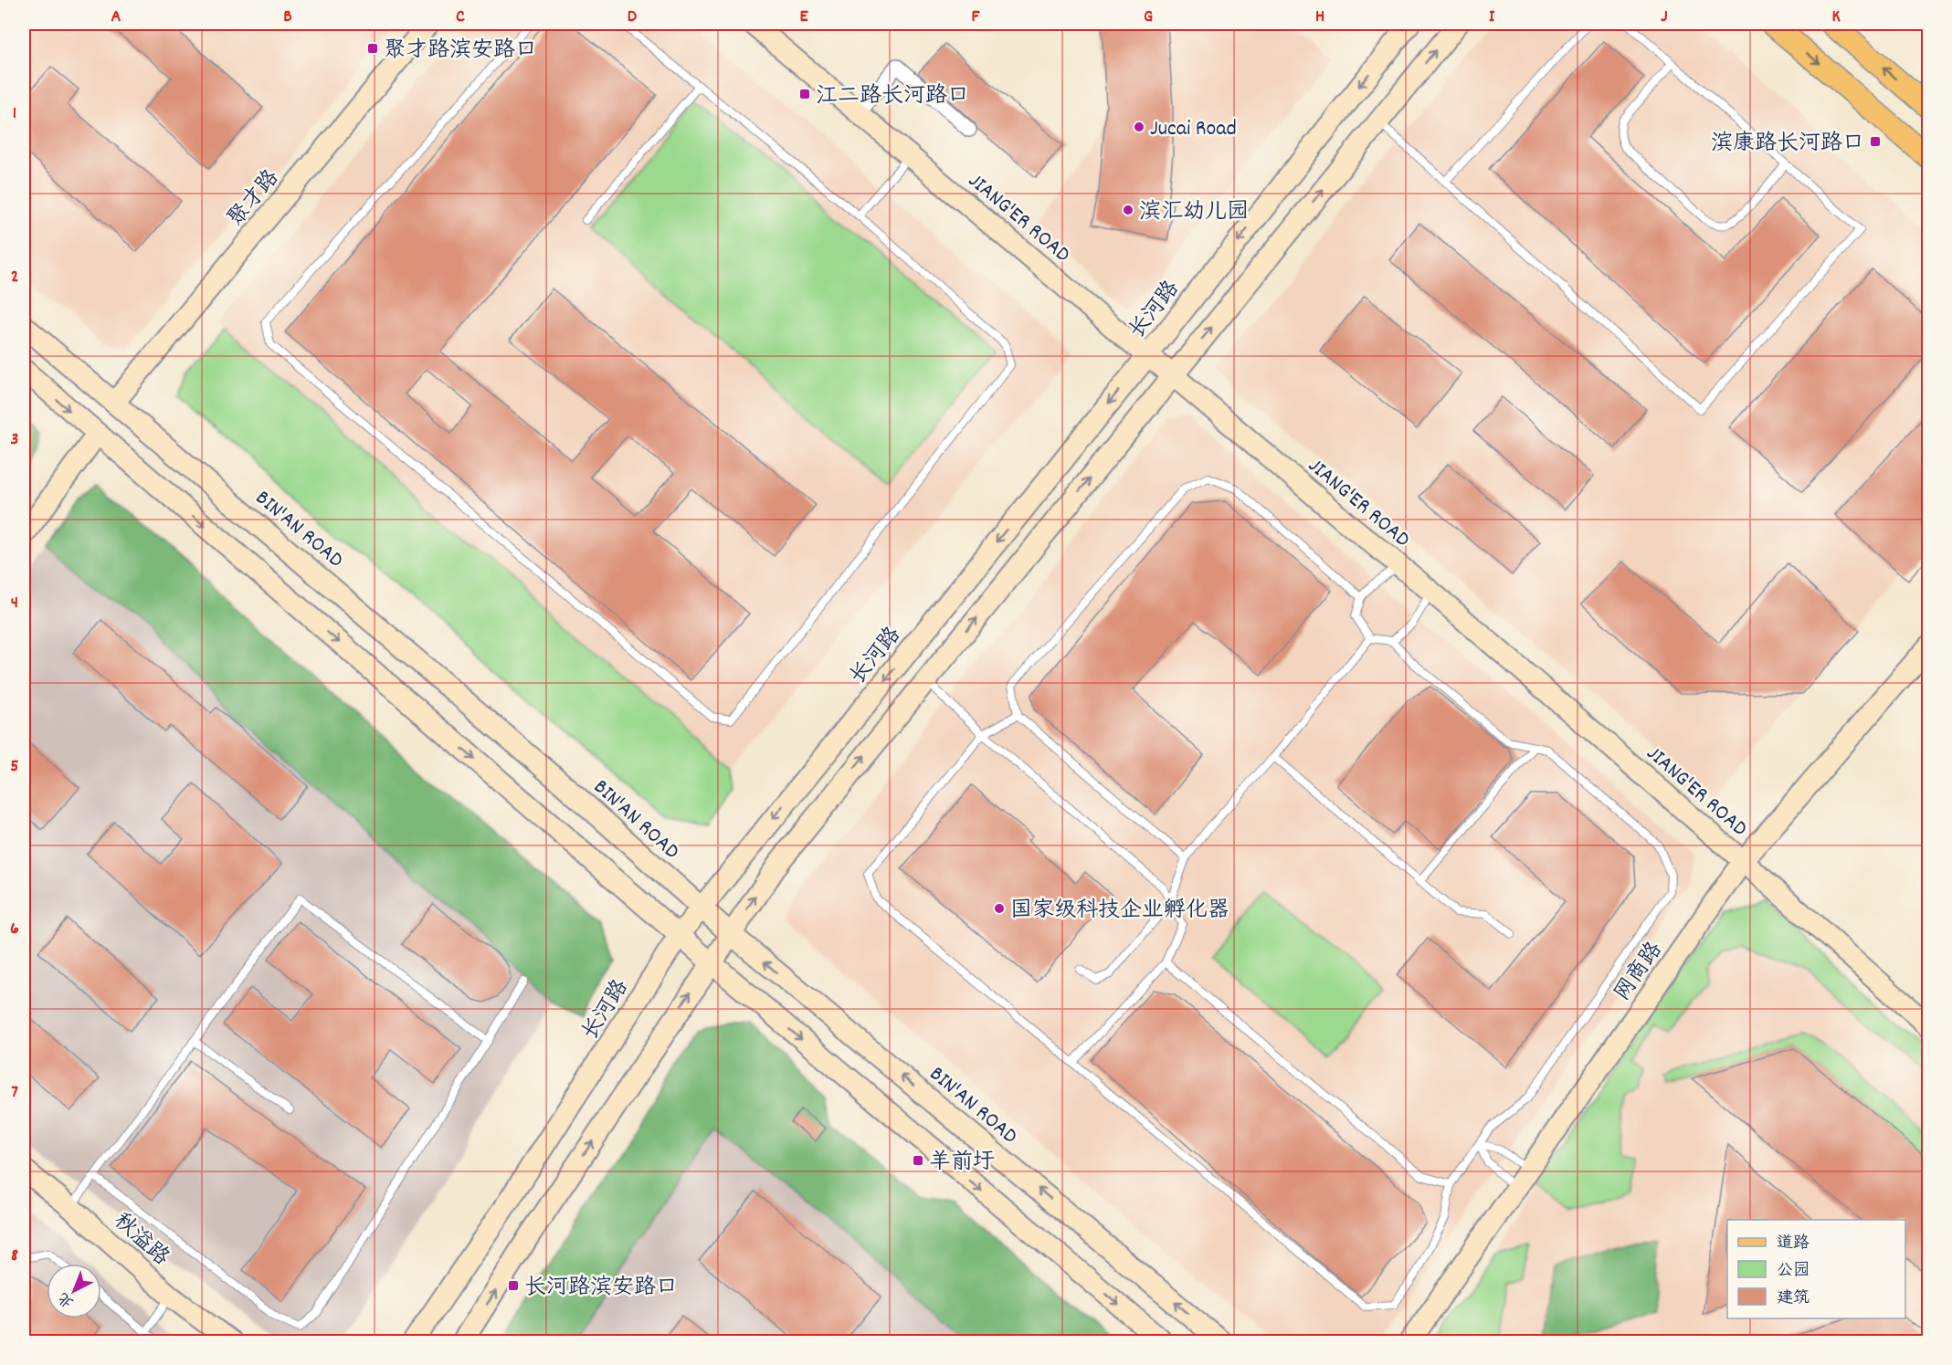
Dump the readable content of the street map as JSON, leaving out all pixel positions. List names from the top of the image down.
{
  "streets": {
    "main road": [
      "聚才路",
      "JIANG'ER ROAD",
      "长河路",
      "BIN'AN ROAD",
      "网商路",
      "秋溢路"
    ]
  },
  "crossings": [
    ["聚才路", "BIN'AN ROAD"],
    ["JIANG'ER ROAD", "长河路"],
    ["JIANG'ER ROAD", "网商路"],
    ["长河路", "BIN'AN ROAD"]
  ],
  "places": {
    "transit": [
      "聚才路滨安路口",
      "江二路长河路口",
      "滨康路长河路口",
      "羊前圩",
      "长河路滨安路口"
    ],
    "other": ["Jucai Road", "滨汇幼儿园", "国家级科技企业孵化器"]
  },
  "legend": ["道路", "公园", "建筑"],
  "north": "bottom left",
  "grid": {
    "columns": [
      "A",
      "B",
      "C",
      "D",
      "E",
      "F",
      "G",
      "H",
      "I",
      "J",
      "K"
    ],
    "rows": [
      "1",
      "2",
      "3",
      "4",
      "5",
      "6",
      "7",
      "8"
    ]
  }
}
